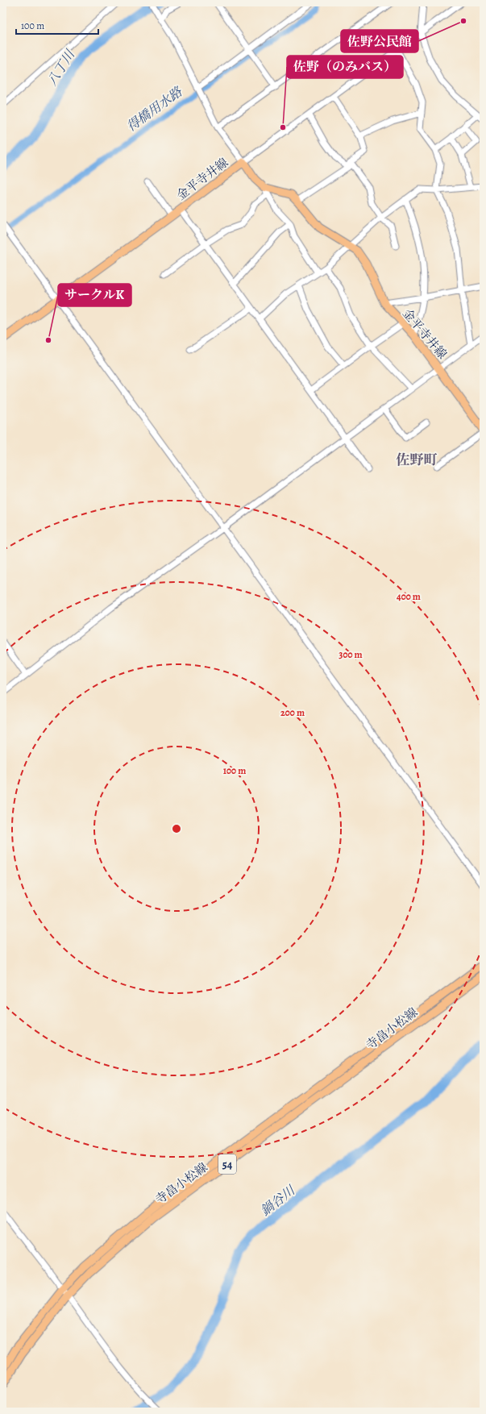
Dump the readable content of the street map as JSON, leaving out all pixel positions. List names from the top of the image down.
{
  "streets": {
    "main road": ["金平寺井線", "寺畠小松線", "54"]
  },
  "districts": ["佐野町"],
  "water": ["八丁川", "得橋用水路", "鍋谷川"],
  "places": ["佐野公民館", "佐野（のみバス）", "サークルK"],
  "scale_bar": "100 m",
  "rings": [
    "400 m",
    "300 m",
    "200 m",
    "100 m"
  ]
}
